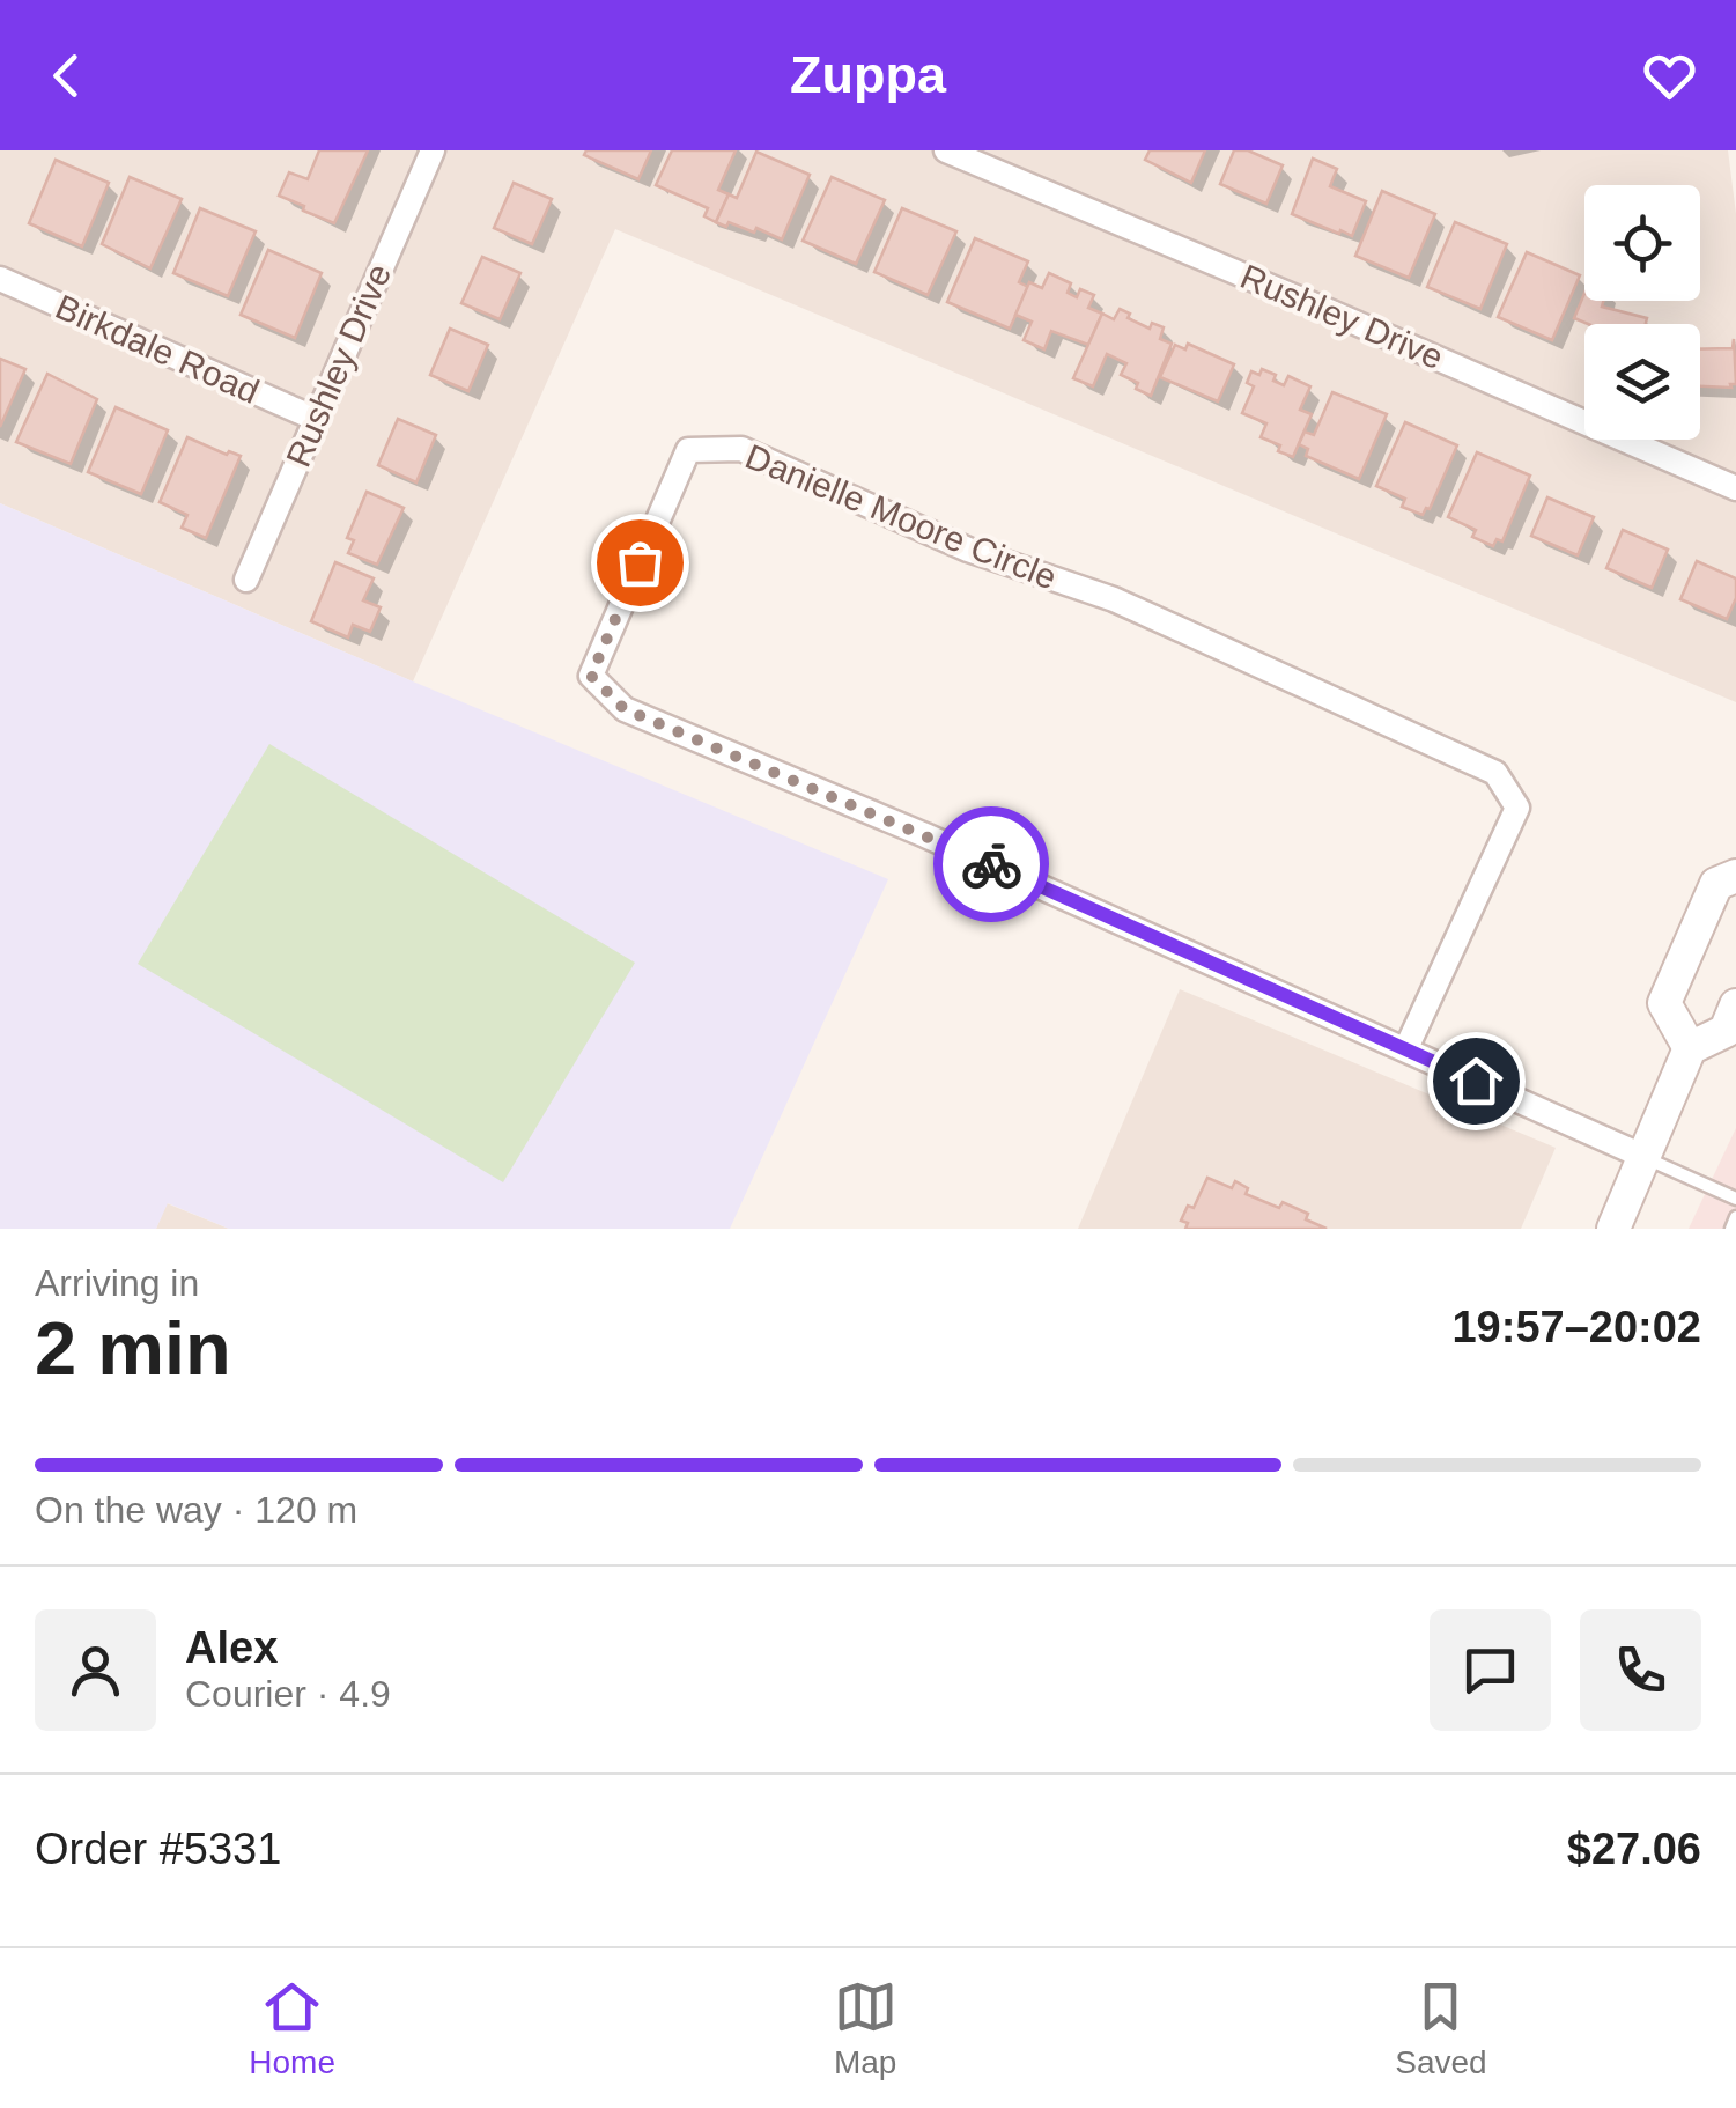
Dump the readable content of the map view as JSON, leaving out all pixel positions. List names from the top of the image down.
{
  "streets": {
    "street": ["Rushley Drive", "Birkdale Road", "Danielle Moore Circle"]
  },
  "crossings": [
    ["Rushley Drive", "Birkdale Road"]
  ],
  "page": {
    "header": "Zuppa",
    "heading": ["2 min", "Arriving in", "19:57–20:02"],
    "panel": [
      "Alex",
      "Courier · 4.9",
      "Order #5331",
      "$27.06"
    ],
    "bar": "On the way · 120 m",
    "tabs": ["Home", "Map", "Saved"]
  }
}
